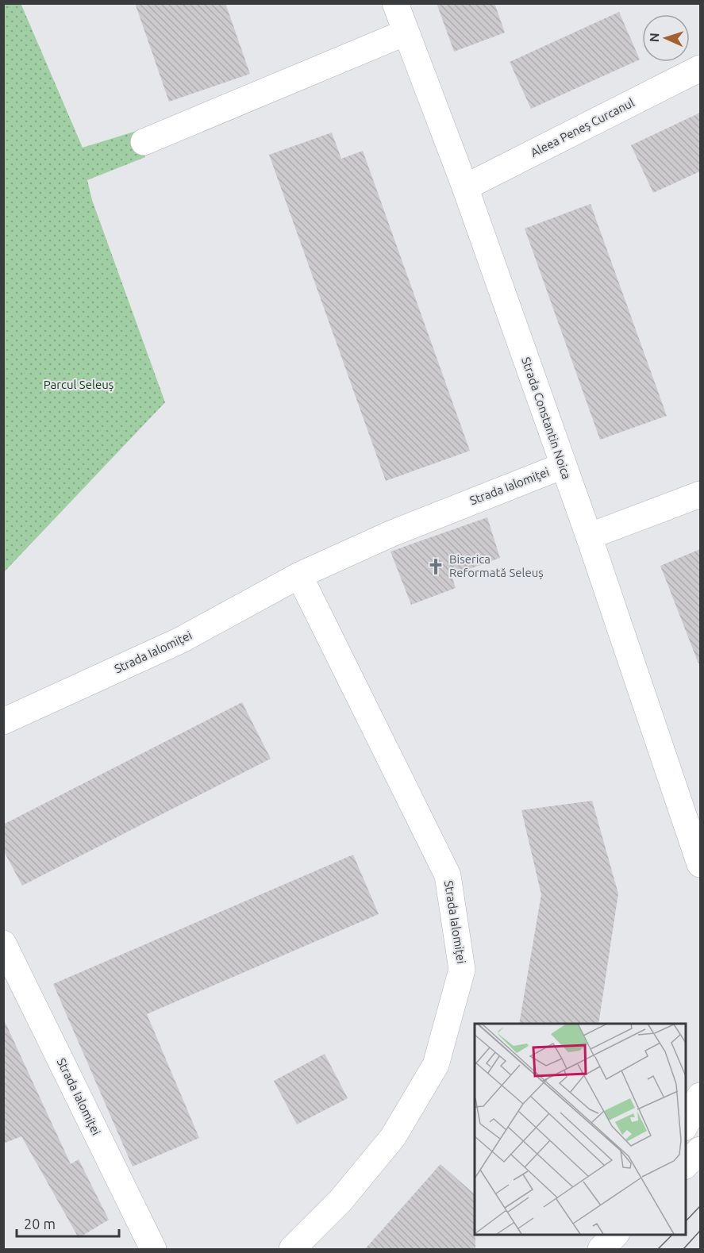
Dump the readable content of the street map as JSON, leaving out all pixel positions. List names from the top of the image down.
{
  "streets": {
    "street": ["Aleea Peneș Curcanul", "Strada Constantin Noica", "Strada Ialomiței"]
  },
  "crossings": [
    ["Aleea Peneș Curcanul", "Strada Constantin Noica"],
    ["Strada Constantin Noica", "Strada Ialomiței"]
  ],
  "parks": ["Parcul Seleuș"],
  "places": {
    "church": ["Biserica Reformată Seleuș"]
  },
  "scale_bar": "20 m",
  "north": "left"
}
